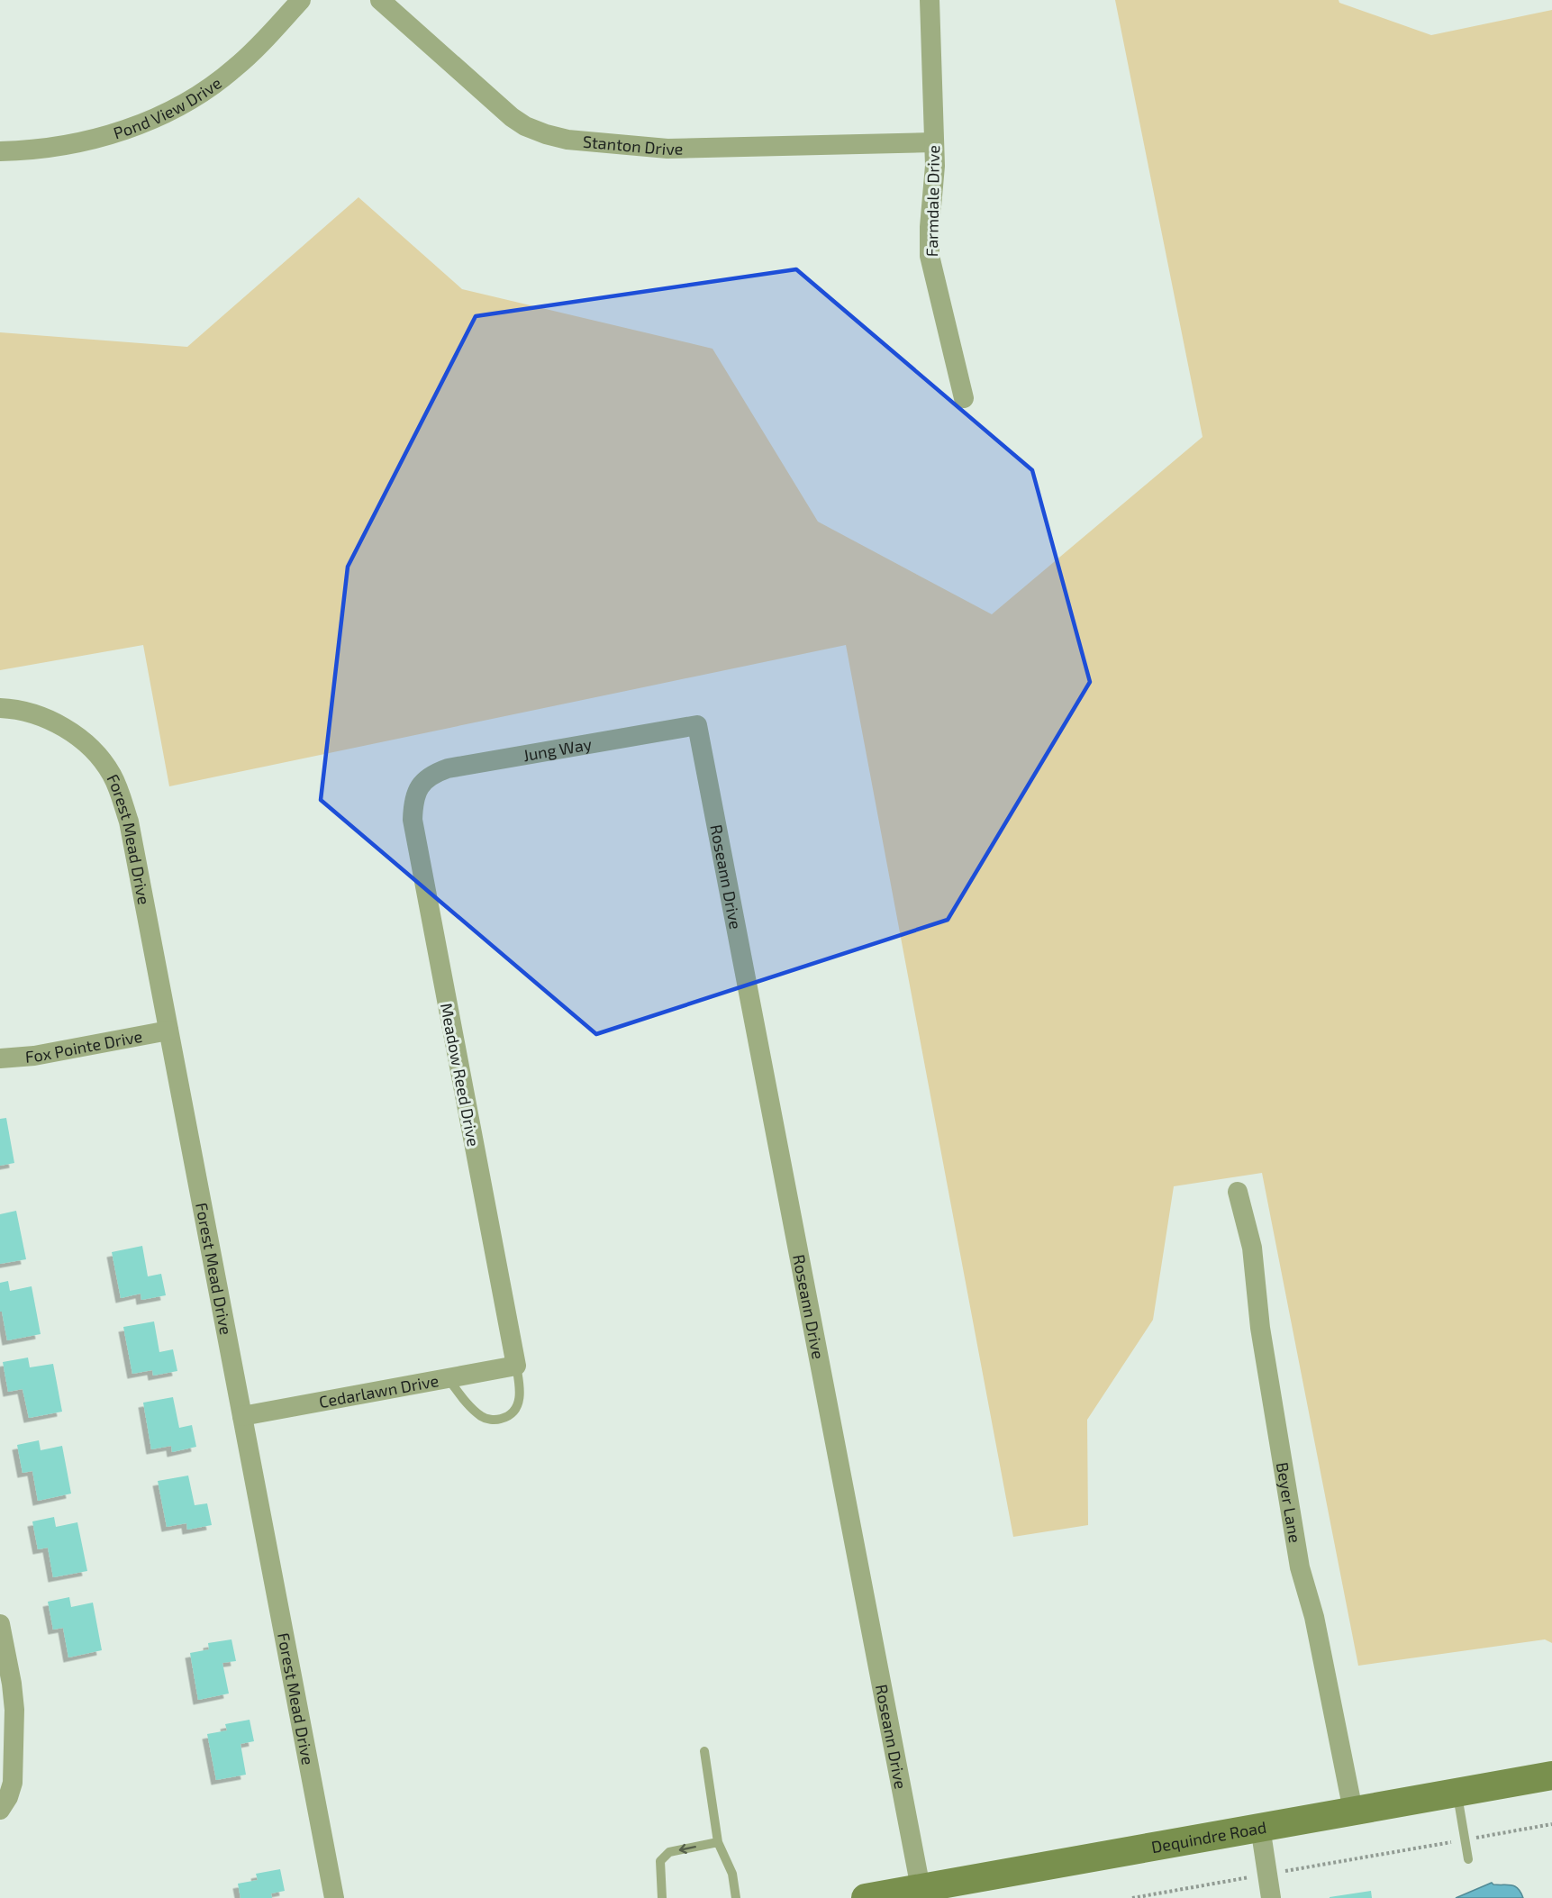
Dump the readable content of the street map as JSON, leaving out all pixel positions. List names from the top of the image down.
{
  "streets": {
    "main road": ["Dequindre Road"],
    "street": [
      "Pond View Drive",
      "Stanton Drive",
      "Farmdale Drive",
      "Jung Way",
      "Forest Mead Drive",
      "Roseann Drive",
      "Fox Pointe Drive",
      "Meadow Reed Drive",
      "Cedarlawn Drive",
      "Beyer Lane"
    ]
  },
  "crossings": [
    ["Stanton Drive", "Farmdale Drive"],
    ["Jung Way", "Roseann Drive"],
    ["Jung Way", "Meadow Reed Drive"],
    ["Forest Mead Drive", "Fox Pointe Drive"],
    ["Forest Mead Drive", "Cedarlawn Drive"],
    ["Roseann Drive", "Dequindre Road"],
    ["Meadow Reed Drive", "Cedarlawn Drive"],
    ["Beyer Lane", "Dequindre Road"]
  ]
}
